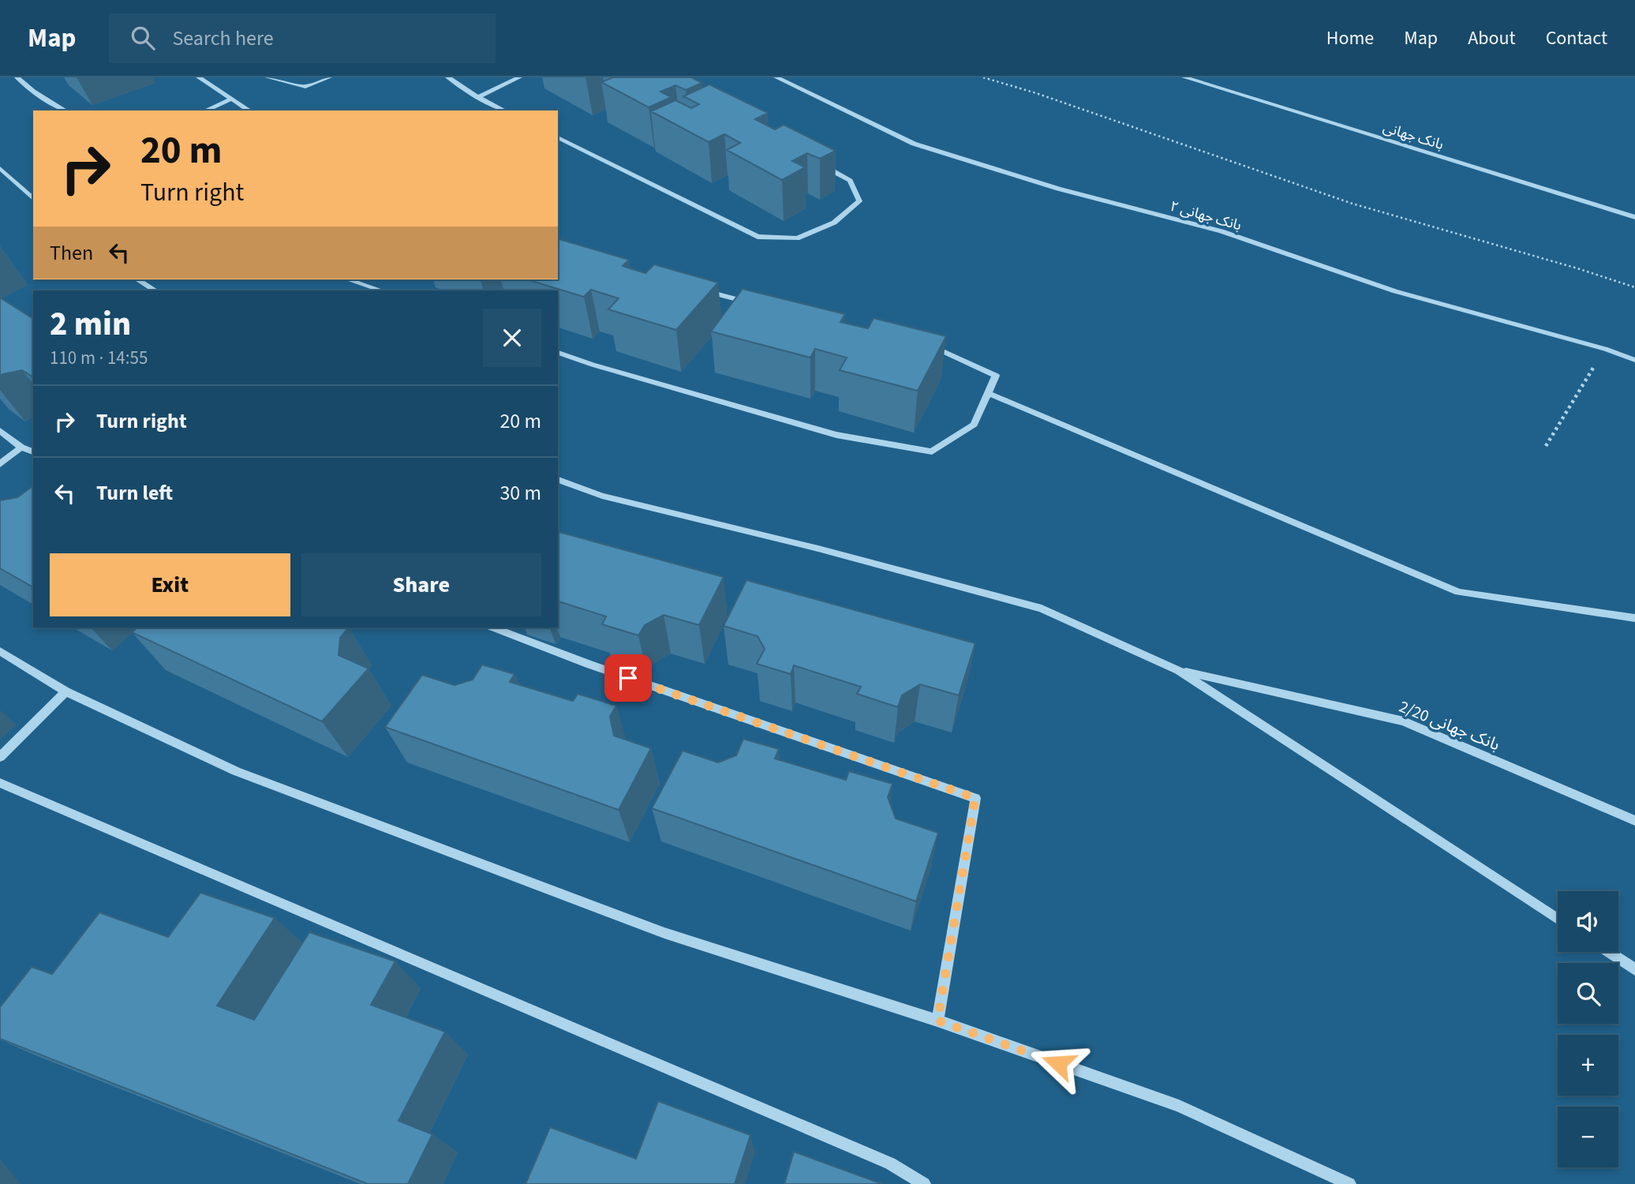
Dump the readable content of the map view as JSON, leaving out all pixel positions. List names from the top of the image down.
{
  "streets": {
    "street": ["بانک جهانی", "بانک جهانی ۲", "بانک جهانی 2/20"]
  },
  "page": {
    "header": "Map",
    "search": "Search here",
    "nav": [
      "Home",
      "Map",
      "About",
      "Contact"
    ],
    "turn": ["20 m", "Turn right"],
    "then": "Then",
    "heading": ["2 min", "110 m · 14:55"],
    "list": [
      {
        "name": "Turn right",
        "value": "20 m"
      },
      {
        "name": "Turn left",
        "value": "30 m"
      }
    ],
    "buttons": ["Exit", "Share"],
    "map_buttons": ["+", "−"]
  }
}
